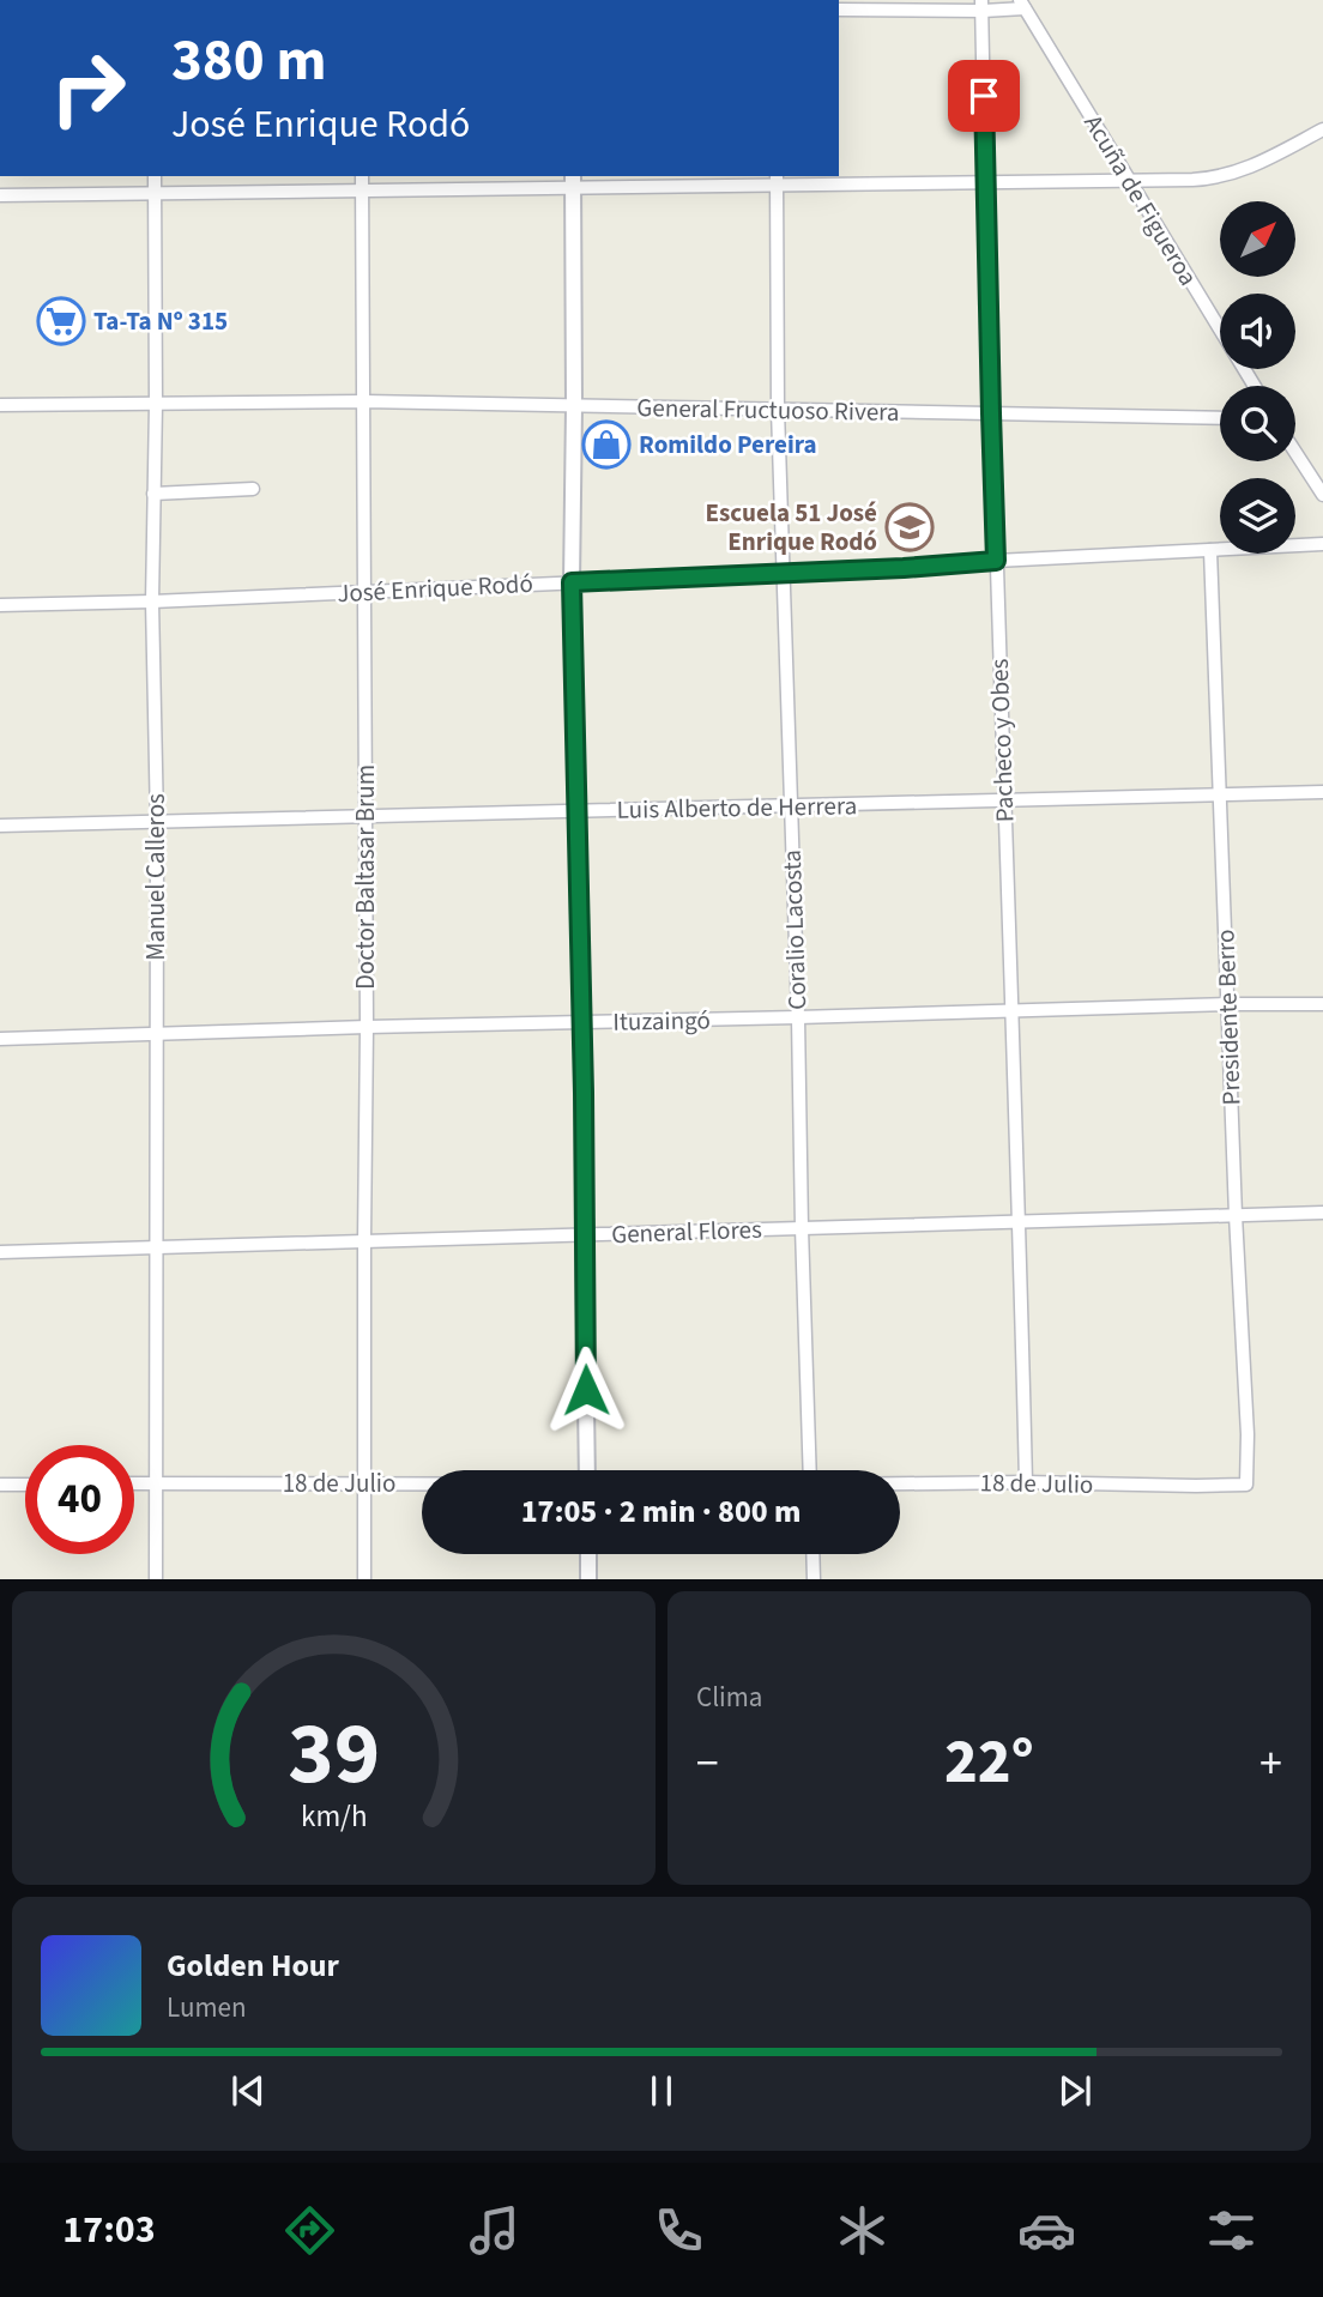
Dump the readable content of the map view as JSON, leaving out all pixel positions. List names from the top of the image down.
{
  "streets": {
    "street": [
      "Acuña de Figueroa",
      "General Fructuoso Rivera",
      "José Enrique Rodó",
      "Pacheco y Obes",
      "Luis Alberto de Herrera",
      "Manuel Calleros",
      "Doctor Baltasar Brum",
      "Coralio Lacosta",
      "Presidente Berro",
      "Ituzaingó",
      "General Flores",
      "18 de Julio"
    ]
  },
  "crossings": [
    ["General Fructuoso Rivera", "Pacheco y Obes"],
    ["General Fructuoso Rivera", "Manuel Calleros"],
    ["General Fructuoso Rivera", "Doctor Baltasar Brum"],
    ["General Fructuoso Rivera", "Coralio Lacosta"],
    ["José Enrique Rodó", "Pacheco y Obes"],
    ["José Enrique Rodó", "Manuel Calleros"],
    ["José Enrique Rodó", "Doctor Baltasar Brum"],
    ["José Enrique Rodó", "Coralio Lacosta"],
    ["José Enrique Rodó", "Presidente Berro"],
    ["Pacheco y Obes", "Luis Alberto de Herrera"],
    ["Pacheco y Obes", "Ituzaingó"],
    ["Pacheco y Obes", "General Flores"],
    ["Pacheco y Obes", "18 de Julio"],
    ["Luis Alberto de Herrera", "Manuel Calleros"],
    ["Luis Alberto de Herrera", "Doctor Baltasar Brum"],
    ["Luis Alberto de Herrera", "Coralio Lacosta"],
    ["Luis Alberto de Herrera", "Presidente Berro"],
    ["Manuel Calleros", "Ituzaingó"],
    ["Manuel Calleros", "General Flores"],
    ["Manuel Calleros", "18 de Julio"],
    ["Doctor Baltasar Brum", "Ituzaingó"],
    ["Doctor Baltasar Brum", "General Flores"],
    ["Doctor Baltasar Brum", "18 de Julio"],
    ["Coralio Lacosta", "Ituzaingó"],
    ["Coralio Lacosta", "General Flores"],
    ["Presidente Berro", "Ituzaingó"],
    ["Presidente Berro", "General Flores"],
    ["Presidente Berro", "18 de Julio"]
  ],
  "places": {
    "supermarket": ["Ta-Ta Nº 315"],
    "shop": ["Romildo Pereira"],
    "school or university": ["Escuela 51 José Enrique Rodó"]
  },
  "north": "top right",
  "page": {
    "turn": ["380 m", "José Enrique Rodó"],
    "limit": "40",
    "trip": "17:05 · 2 min · 800 m",
    "tile": "Clima",
    "heat": ["−", "22°", "+"],
    "song": ["Golden Hour", "Lumen"],
    "tabs": "17:03",
    "gauge": ["39", "km/h"]
  }
}
